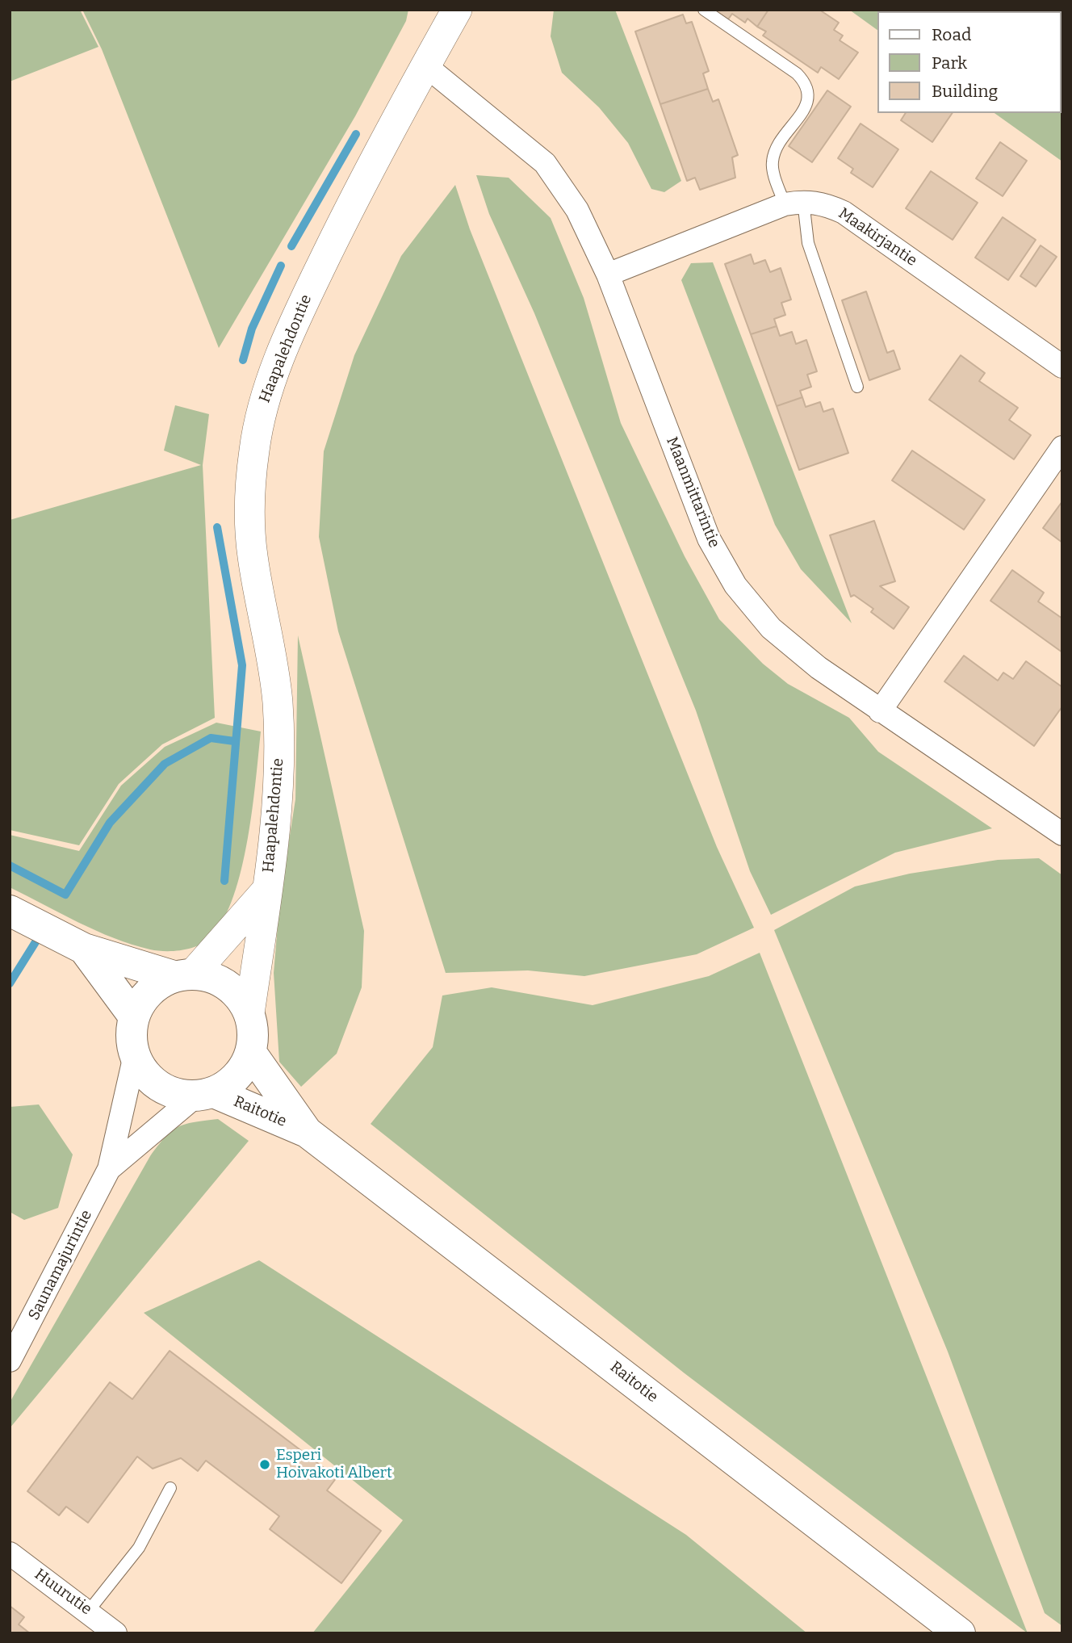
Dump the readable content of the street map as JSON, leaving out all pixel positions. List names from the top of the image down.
{
  "streets": {
    "main road": ["Raitotie"],
    "street": [
      "Maakirjantie",
      "Haapalehdontie",
      "Maanmittarintie",
      "Saunamajurintie",
      "Huurutie"
    ]
  },
  "crossings": [
    ["Haapalehdontie", "Maanmittarintie"],
    ["Haapalehdontie", "Raitotie"],
    ["Haapalehdontie", "Saunamajurintie"],
    ["Raitotie", "Saunamajurintie"]
  ],
  "places": ["Esperi Hoivakoti Albert"],
  "legend": ["Road", "Park", "Building"]
}
